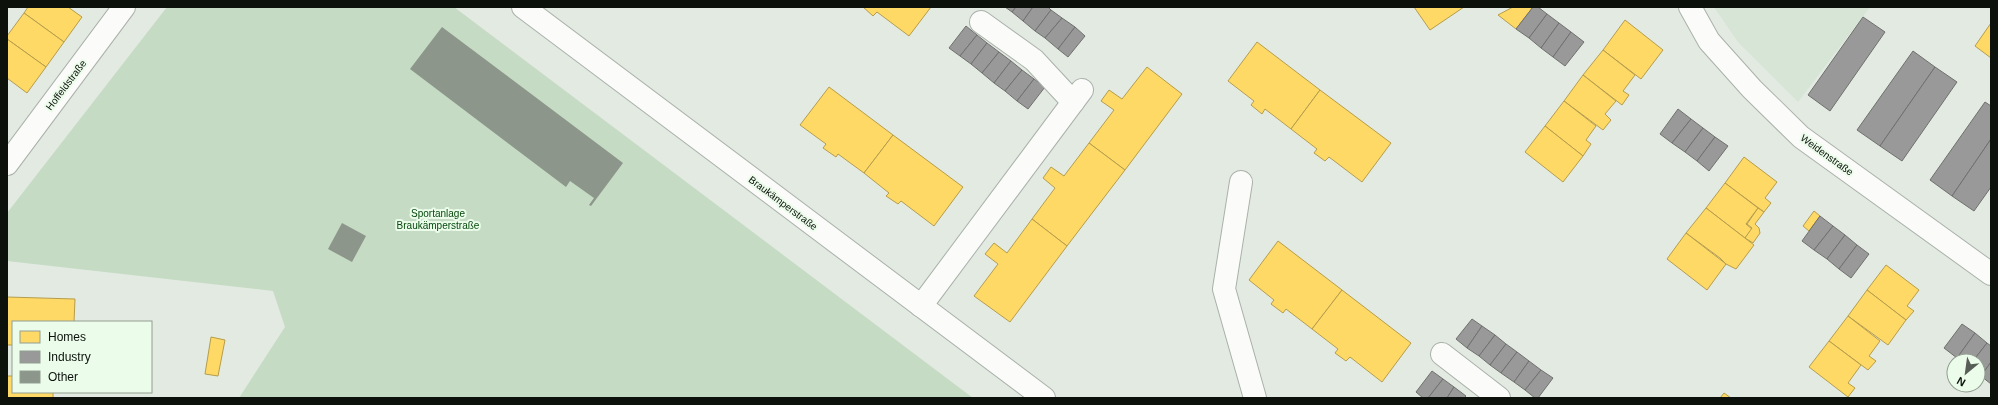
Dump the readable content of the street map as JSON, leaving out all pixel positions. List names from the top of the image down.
{
  "streets": {
    "street": ["Hoffeldstraße", "Weidenstraße", "Braukämperstraße"]
  },
  "parks": ["Sportanlage Braukämperstraße"],
  "legend": ["Homes", "Industry", "Other"],
  "north": "bottom left"
}
